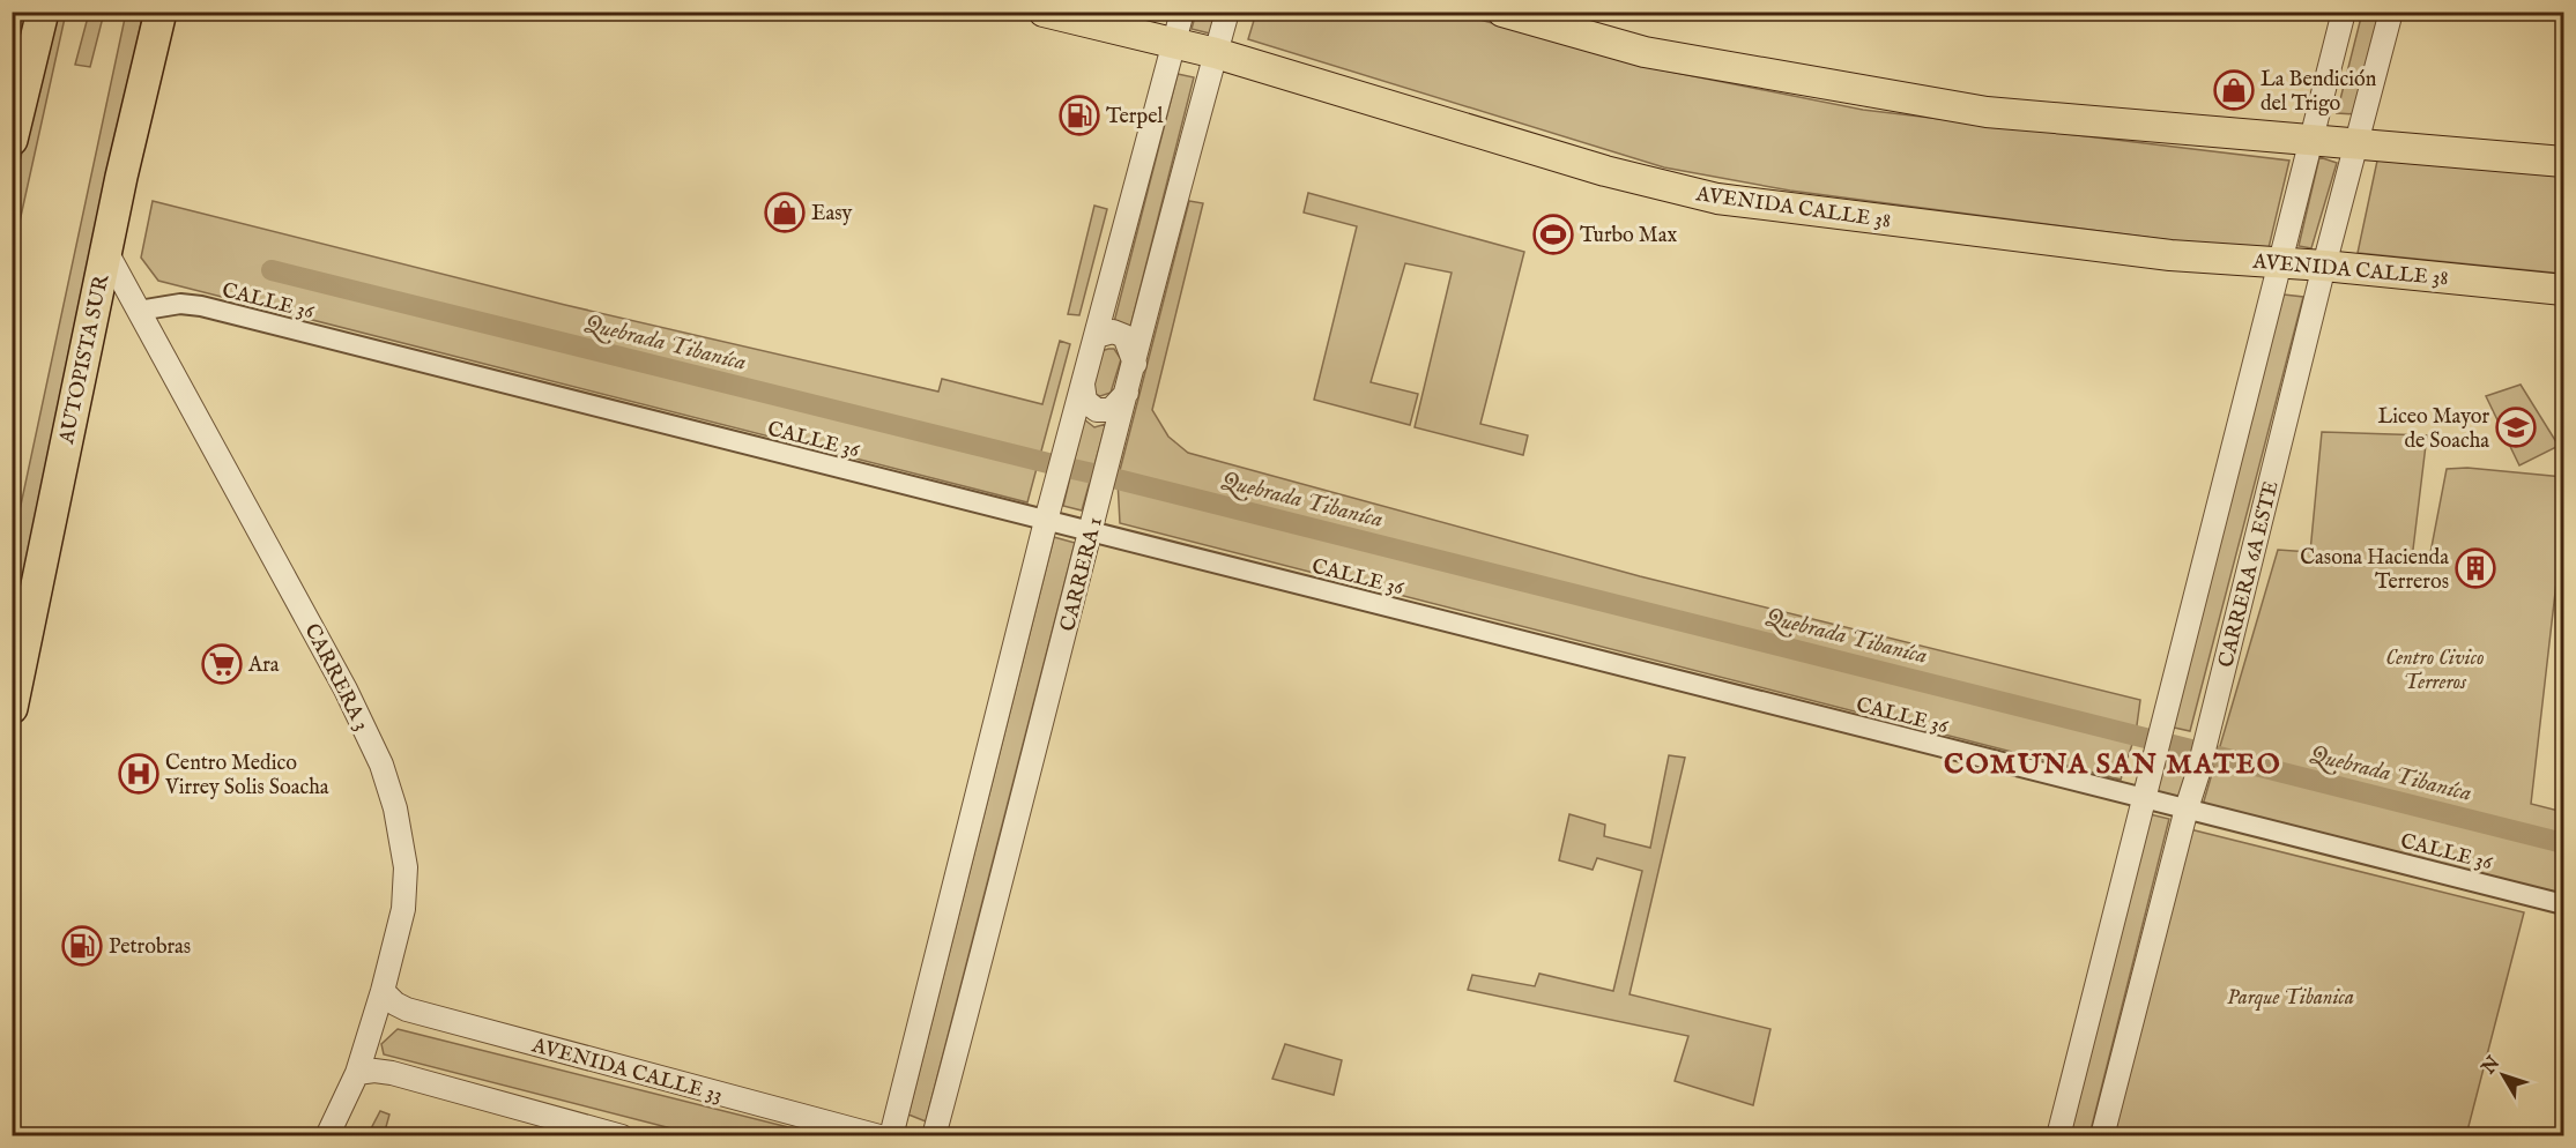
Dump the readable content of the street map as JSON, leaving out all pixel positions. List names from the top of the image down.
{
  "streets": {
    "highway": ["AUTOPISTA SUR"],
    "main road": ["AVENIDA CALLE 38"],
    "street": [
      "CALLE 36",
      "CARRERA 1",
      "CARRERA 6A ESTE",
      "CARRERA 3",
      "AVENIDA CALLE 33"
    ]
  },
  "crossings": [
    ["AVENIDA CALLE 38", "CARRERA 1"],
    ["AVENIDA CALLE 38", "CARRERA 6A ESTE"],
    ["CALLE 36", "CARRERA 1"],
    ["CALLE 36", "CARRERA 6A ESTE"],
    ["CALLE 36", "CARRERA 3"],
    ["AUTOPISTA SUR", "CARRERA 3"],
    ["CARRERA 3", "AVENIDA CALLE 33"]
  ],
  "districts": ["COMUNA SAN MATEO"],
  "water": ["Quebrada Tibaníca"],
  "parks": ["Centro Civico Terreros", "Parque Tibanica"],
  "places": {
    "shop": ["La Bendición del Trigo", "Easy"],
    "fuel station": ["Terpel", "Petrobras"],
    "sports": ["Turbo Max"],
    "school or university": ["Liceo Mayor de Soacha"],
    "building": ["Casona Hacienda Terreros"],
    "supermarket": ["Ara"],
    "hospital": ["Centro Medico Virrey Solis Soacha"]
  },
  "north": "top left"
}
